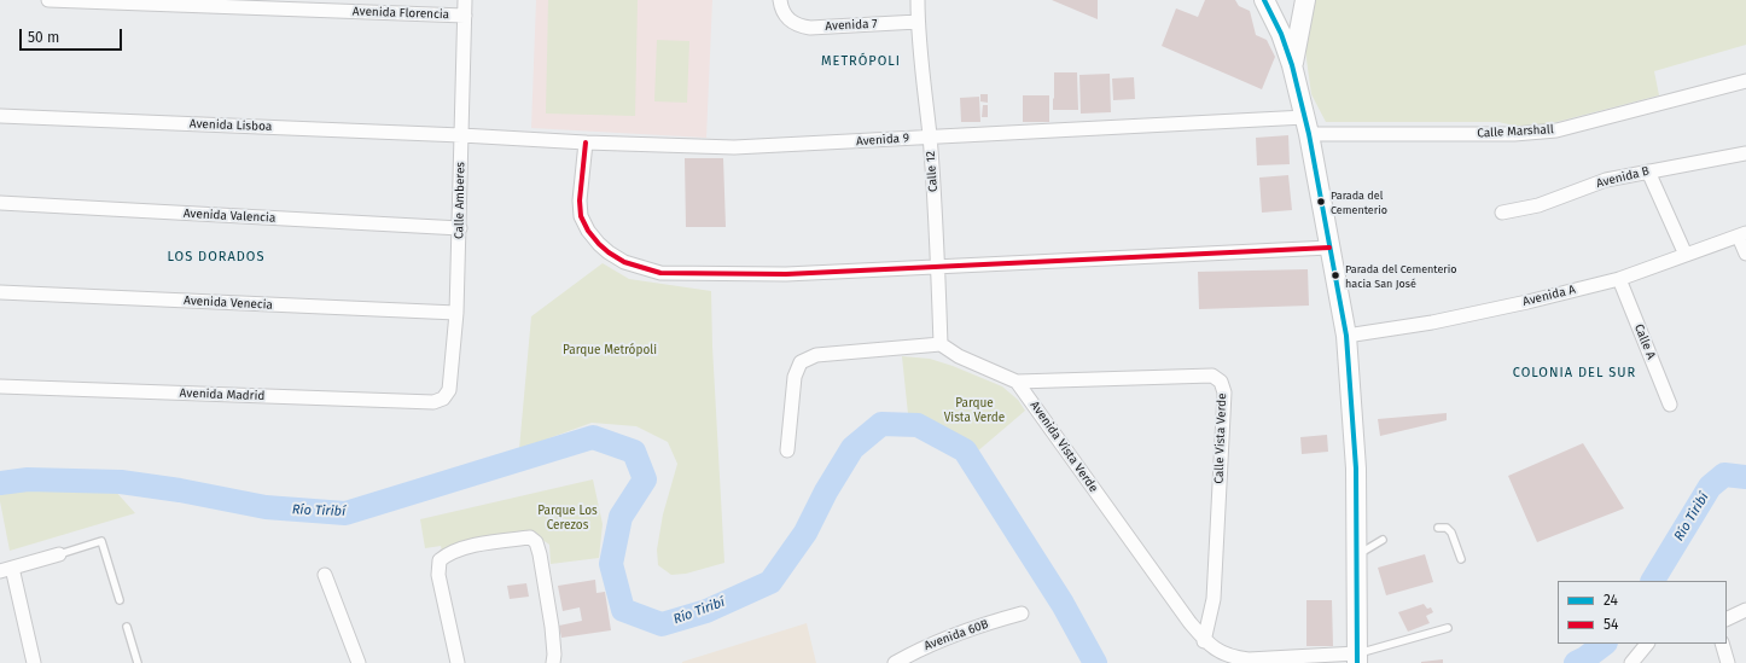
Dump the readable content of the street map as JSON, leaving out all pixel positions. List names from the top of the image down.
{
  "streets": {
    "street": [
      "Avenida Florencia",
      "Avenida 7",
      "Avenida Lisboa",
      "Calle Marshall",
      "Avenida 9",
      "Calle 12",
      "Avenida B",
      "Calle Amberes",
      "Avenida Valencia",
      "Avenida A",
      "Avenida Venecia",
      "Calle A",
      "Avenida Madrid",
      "Calle Vista Verde",
      "Avenida Vista Verde",
      "Avenida 60B"
    ]
  },
  "crossings": [
    ["Avenida Florencia", "Calle Amberes"],
    ["Avenida 7", "Calle 12"],
    ["Avenida Lisboa", "Avenida 9"],
    ["Avenida Lisboa", "Calle Amberes"],
    ["Calle Marshall", "Avenida 9"],
    ["Avenida 9", "Calle 12"],
    ["Avenida 9", "Calle Amberes"],
    ["Calle Amberes", "Avenida Valencia"],
    ["Calle Amberes", "Avenida Venecia"],
    ["Calle Amberes", "Avenida Madrid"],
    ["Avenida A", "Calle A"],
    ["Calle Vista Verde", "Avenida Vista Verde"]
  ],
  "districts": ["METRÓPOLI", "LOS DORADOS", "COLONIA DEL SUR"],
  "water": ["Río Tiribí"],
  "parks": ["Parque Metrópoli", "Parque Vista Verde", "Parque Los Cerezos"],
  "places": ["Parada del Cementerio", "Parada del Cementerio hacia San José"],
  "lines": ["transit line 24", "transit line 54"],
  "legend": ["24", "54"],
  "scale_bar": "50 m"
}
